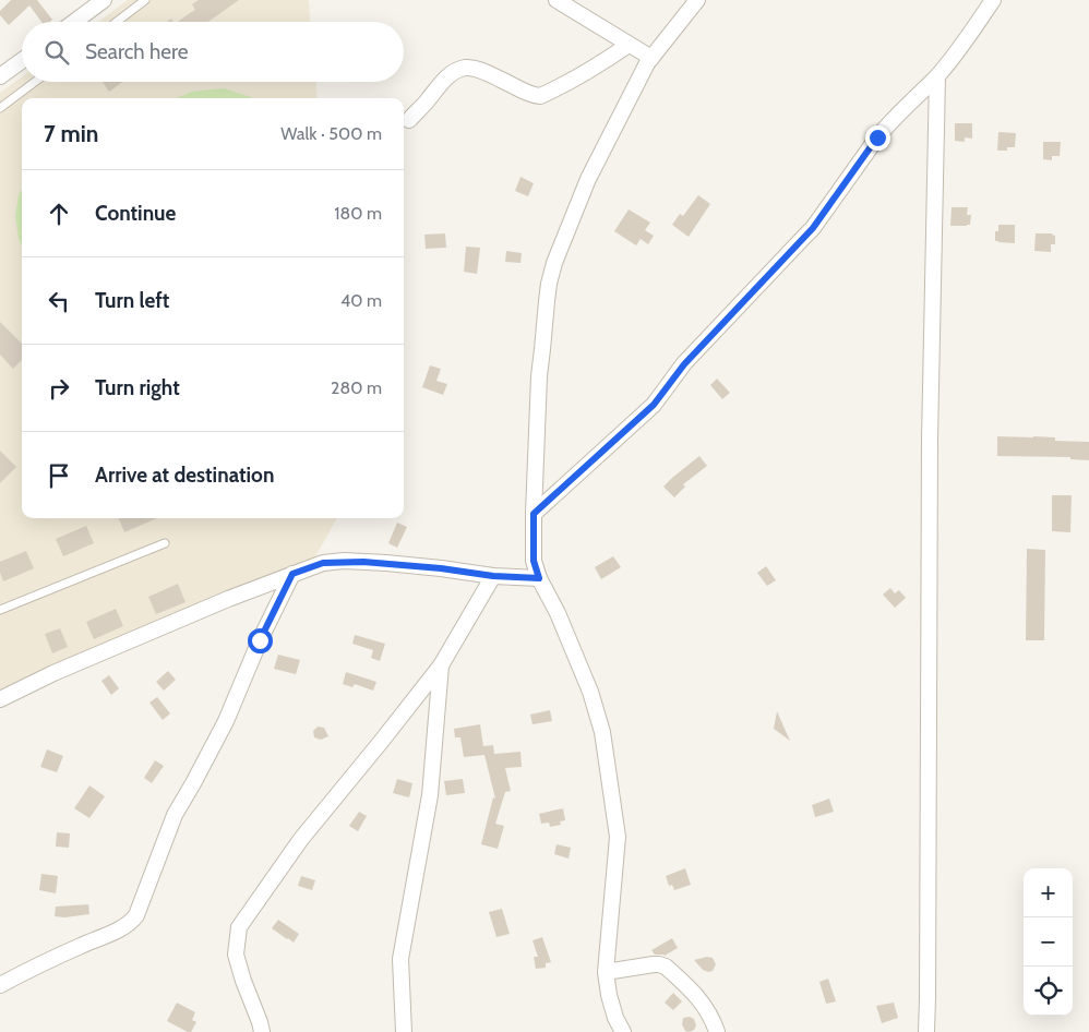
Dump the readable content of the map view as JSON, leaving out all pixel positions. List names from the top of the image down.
{
  "page": {
    "search": "Search here",
    "heading": ["7 min", "Walk · 500 m"],
    "list": [
      ["Continue", "180 m"],
      ["Turn left", "40 m"],
      ["Turn right", "280 m"],
      "Arrive at destination"
    ],
    "map_buttons": ["+", "−"]
  }
}
